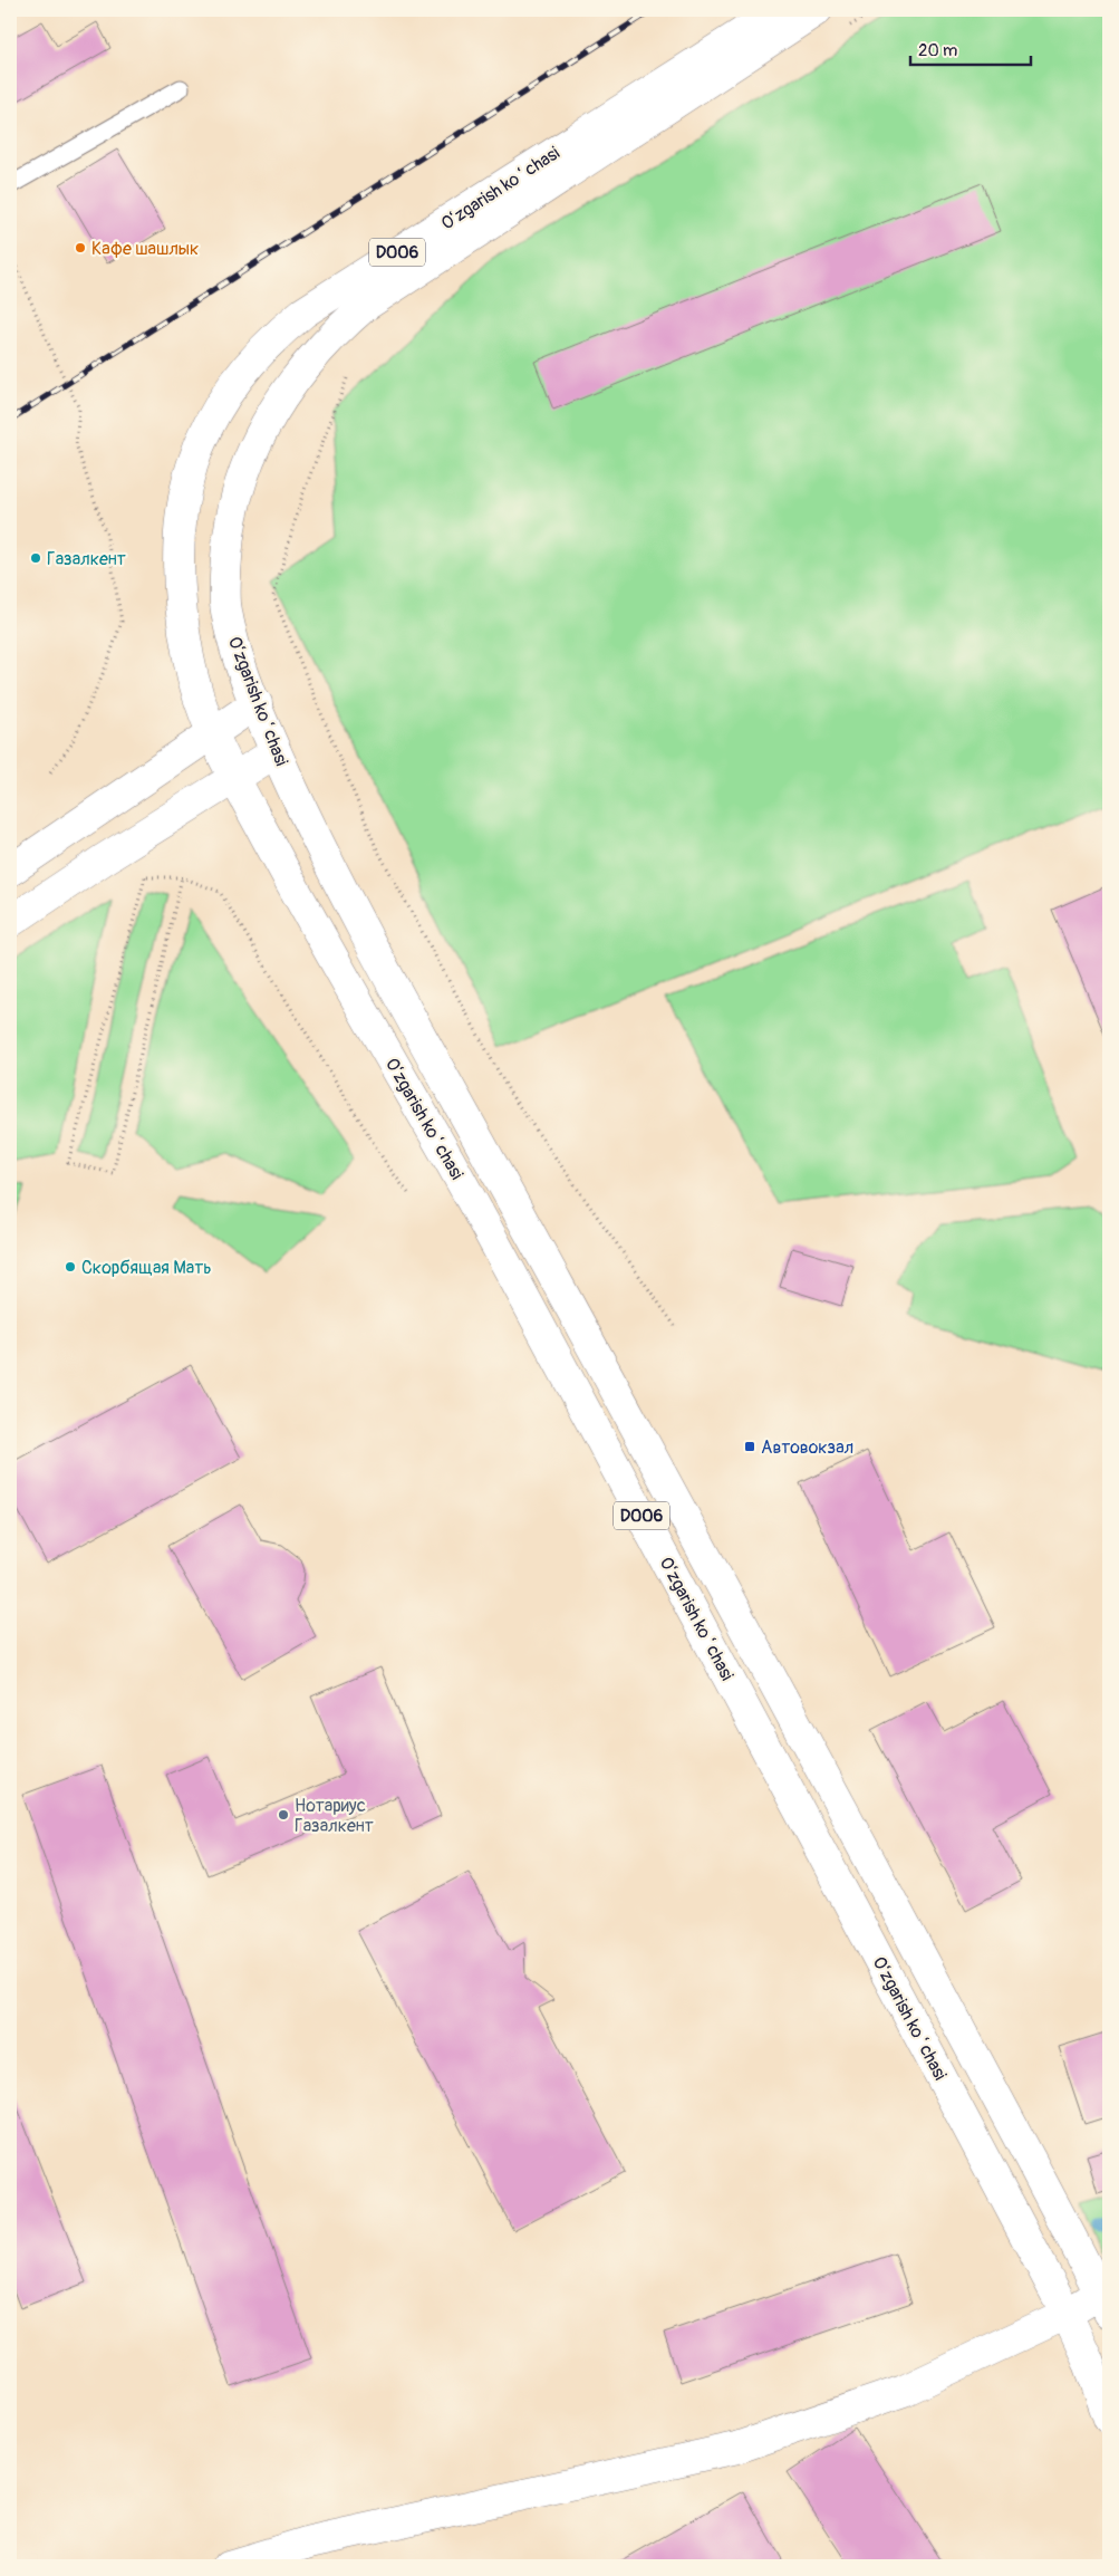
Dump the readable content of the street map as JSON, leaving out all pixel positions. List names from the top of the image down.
{
  "streets": {
    "main road": ["Oʻzgarish koʻchasi", "D006"]
  },
  "places": {
    "other": [
      "Кафе шашлык",
      "Газалкент",
      "Скорбящая Мать",
      "Нотариус Газалкент"
    ],
    "transit": ["Автовокзал"]
  },
  "scale_bar": "20 m"
}
